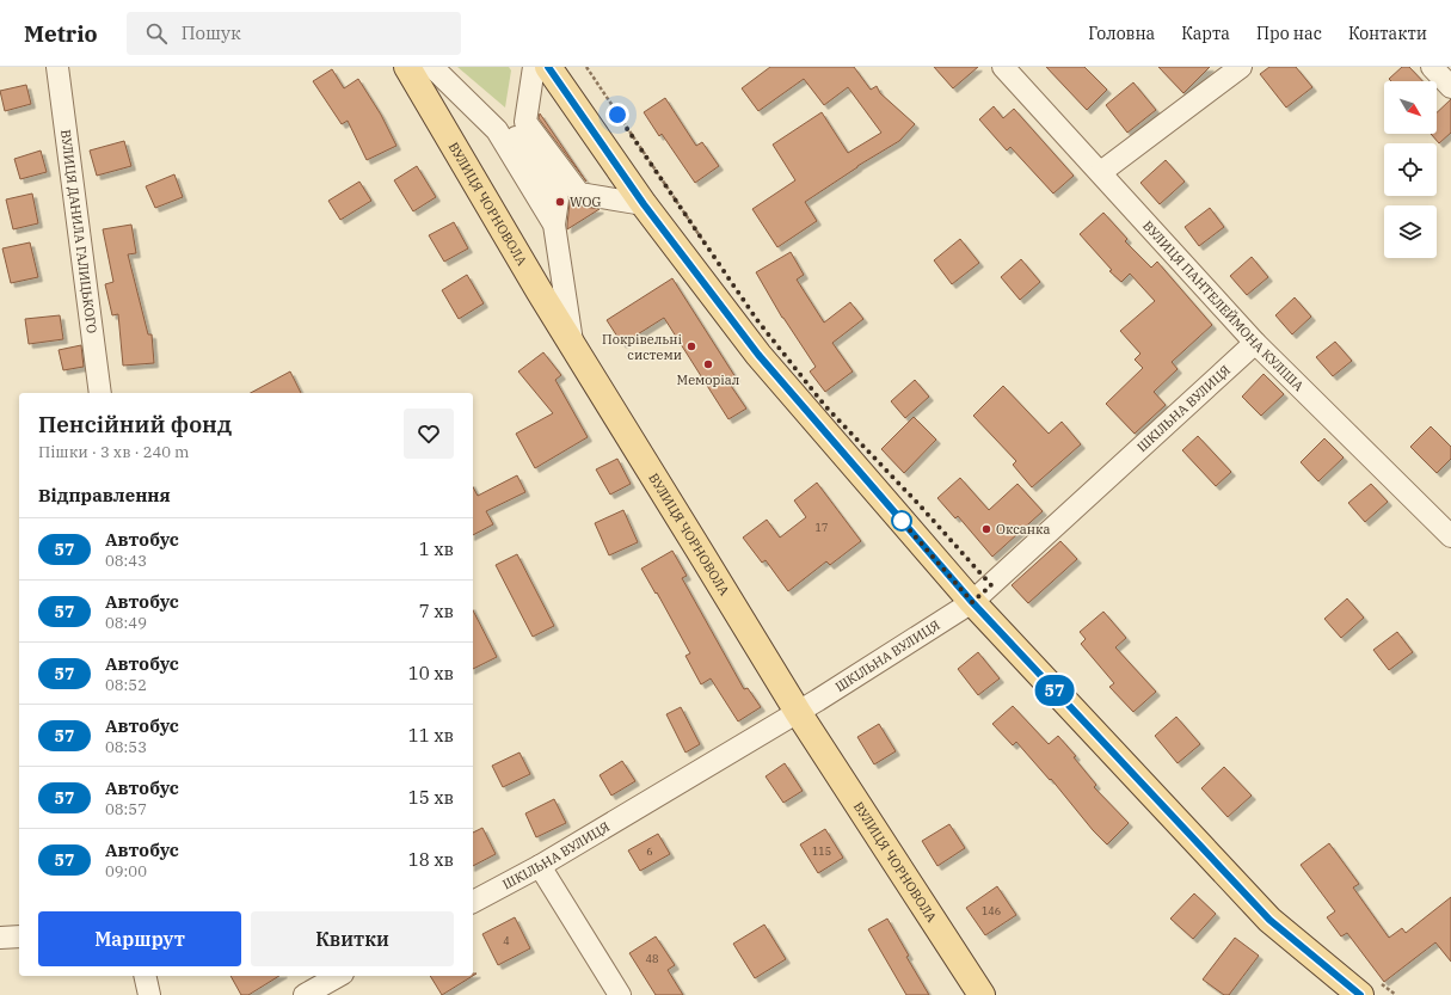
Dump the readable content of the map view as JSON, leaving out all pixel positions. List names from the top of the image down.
{
  "streets": {
    "main road": ["ВУЛИЦЯ ЧОРНОВОЛА"],
    "street": ["ВУЛИЦЯ ДАНИЛА ГАЛИЦЬКОГО", "ВУЛИЦЯ ПАНТЕЛЕЙМОНА КУЛІША", "ШКІЛЬНА ВУЛИЦЯ"]
  },
  "crossings": [
    ["ВУЛИЦЯ ЧОРНОВОЛА", "ШКІЛЬНА ВУЛИЦЯ"],
    ["ВУЛИЦЯ ПАНТЕЛЕЙМОНА КУЛІША", "ШКІЛЬНА ВУЛИЦЯ"]
  ],
  "places": [
    "WOG",
    "Покрівельні системи",
    "Меморіал",
    "Оксанка"
  ],
  "lines": ["bus line 57"],
  "house_numbers": [
    "17",
    "6",
    "115",
    "146",
    "4",
    "48"
  ],
  "north": "bottom right",
  "page": {
    "header": "Metrio",
    "search": "Пошук",
    "nav": [
      "Головна",
      "Карта",
      "Про нас",
      "Контакти"
    ],
    "on_map": "57",
    "heading": [
      ["Пенсійний фонд", "Пішки · 3 хв · 240 m"],
      "Відправлення"
    ],
    "list": [
      {
        "mark": "57",
        "name": "Автобус",
        "note": "08:43",
        "value": "1 хв"
      },
      {
        "mark": "57",
        "name": "Автобус",
        "note": "08:49",
        "value": "7 хв"
      },
      {
        "mark": "57",
        "name": "Автобус",
        "note": "08:52",
        "value": "10 хв"
      },
      {
        "mark": "57",
        "name": "Автобус",
        "note": "08:53",
        "value": "11 хв"
      },
      {
        "mark": "57",
        "name": "Автобус",
        "note": "08:57",
        "value": "15 хв"
      },
      {
        "mark": "57",
        "name": "Автобус",
        "note": "09:00",
        "value": "18 хв"
      }
    ],
    "buttons": ["Маршрут", "Квитки"]
  }
}
